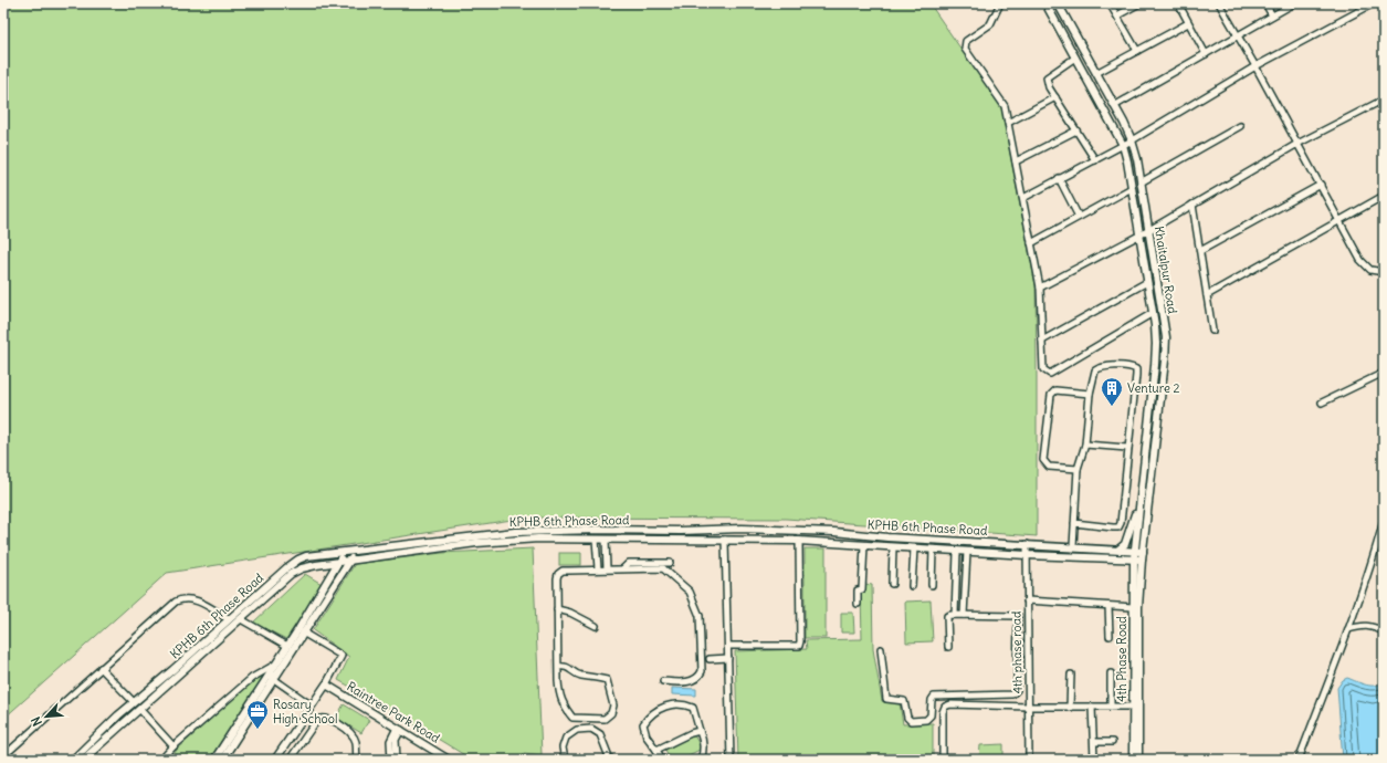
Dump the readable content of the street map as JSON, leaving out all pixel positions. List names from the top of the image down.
{
  "streets": {
    "street": [
      "Khaitalpur Road",
      "KPHB 6th Phase Road",
      "4th phase road",
      "4th Phase Road",
      "Raintree Park Road"
    ]
  },
  "crossings": [
    ["Khaitalpur Road", "KPHB 6th Phase Road"],
    ["Khaitalpur Road", "4th Phase Road"],
    ["KPHB 6th Phase Road", "4th phase road"],
    ["KPHB 6th Phase Road", "4th Phase Road"]
  ],
  "places": {
    "building": ["Venture 2"],
    "office": ["Rosary High School"]
  },
  "north": "bottom left"
}
